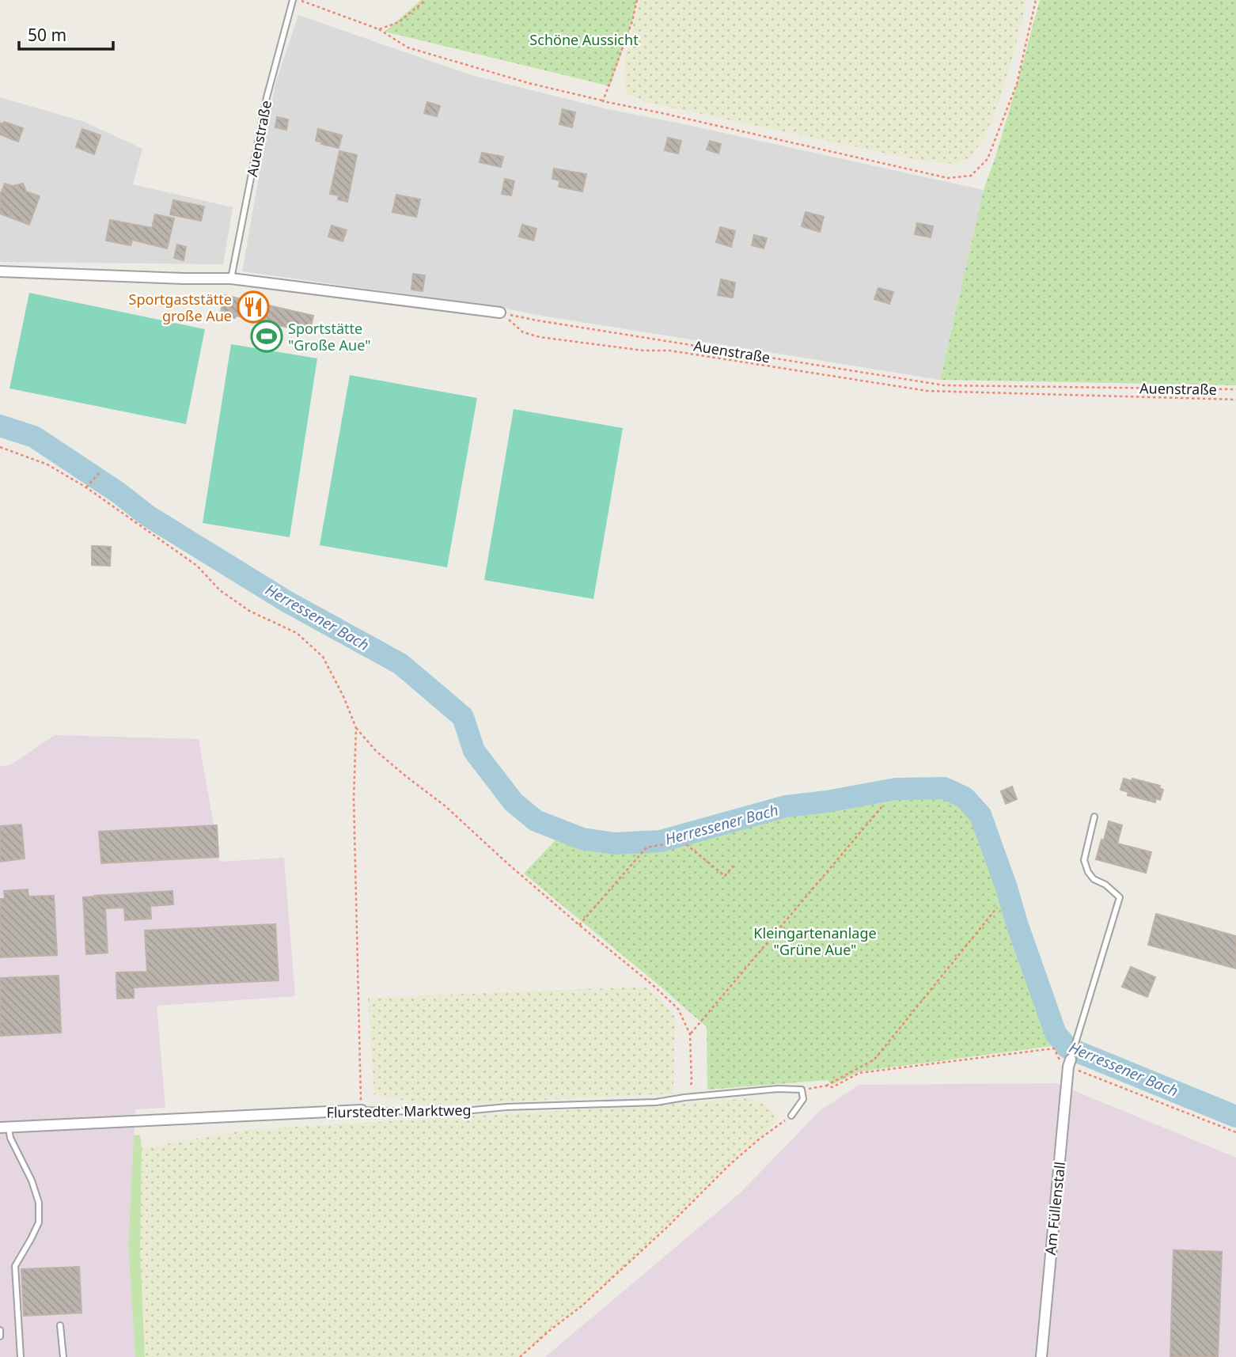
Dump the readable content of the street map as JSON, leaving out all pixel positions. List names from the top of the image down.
{
  "streets": {
    "street": ["Flurstedter Marktweg", "Am Füllenstall"],
    "lane": ["Auenstraße"]
  },
  "water": ["Herressener Bach"],
  "parks": ["Schöne Aussicht", "Kleingartenanlage \"Grüne Aue\""],
  "places": {
    "restaurant": ["Sportgaststätte große Aue"],
    "sports": ["Sportstätte \"Große Aue\""]
  },
  "scale_bar": "50 m"
}
